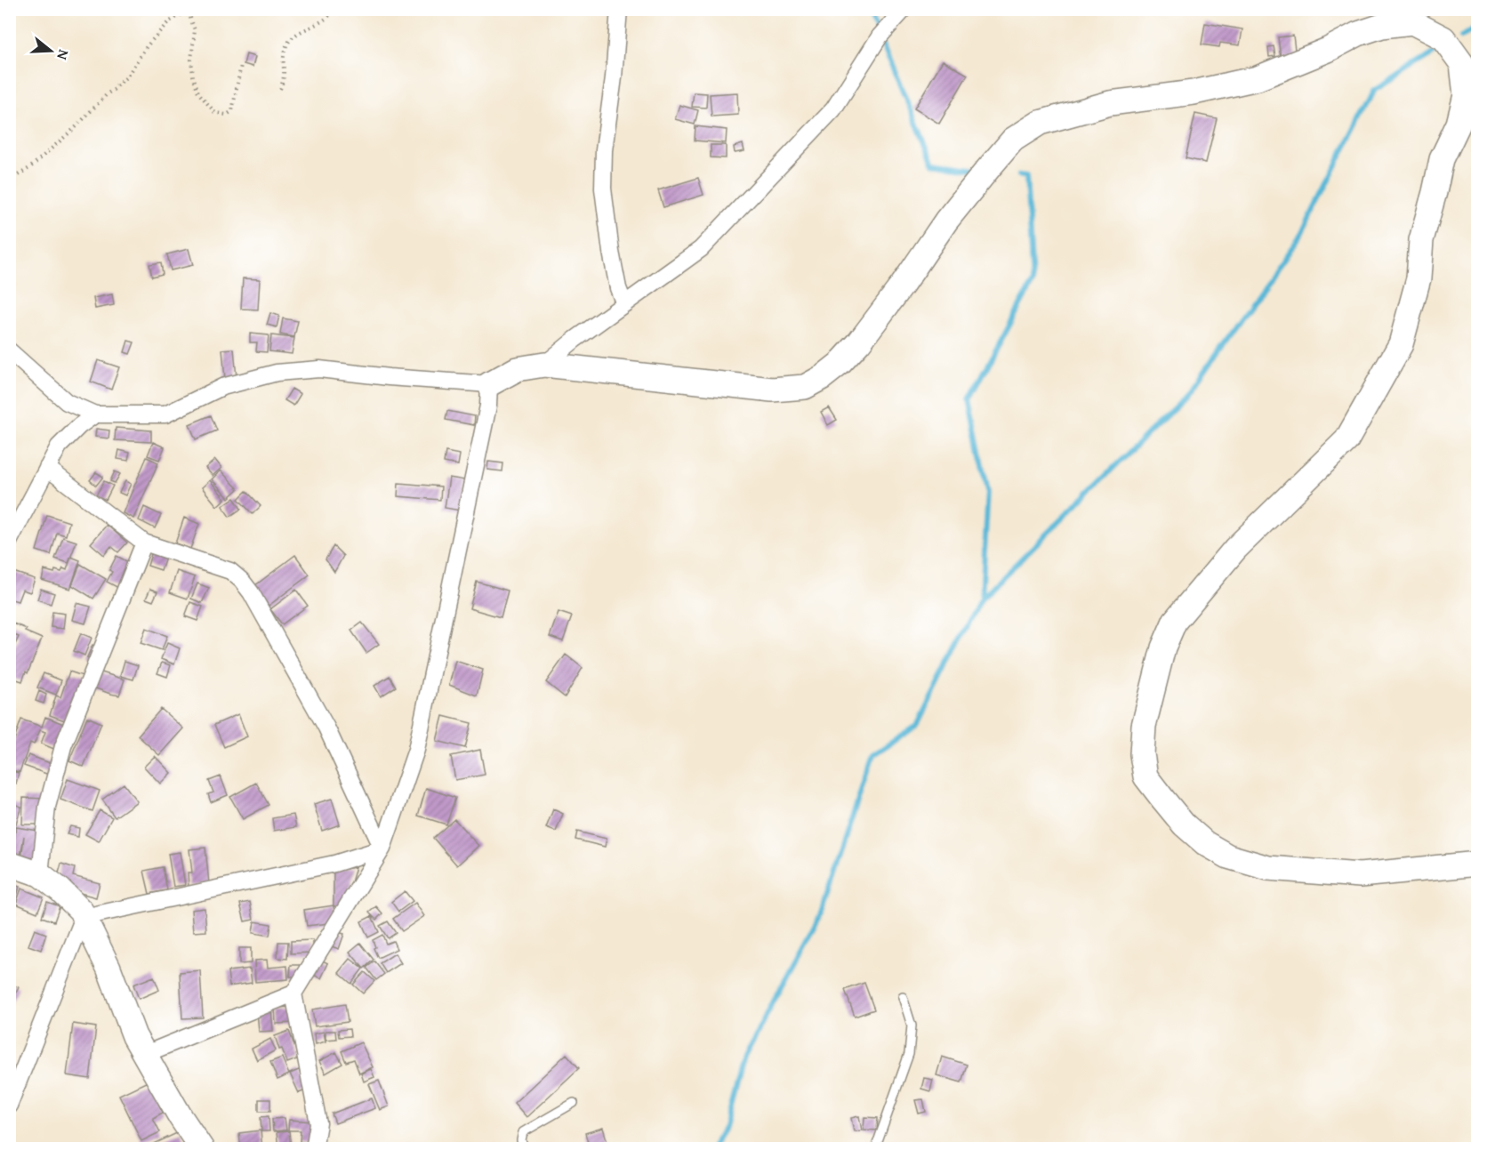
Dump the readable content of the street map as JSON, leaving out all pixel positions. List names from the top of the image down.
{
  "north": "right"
}
